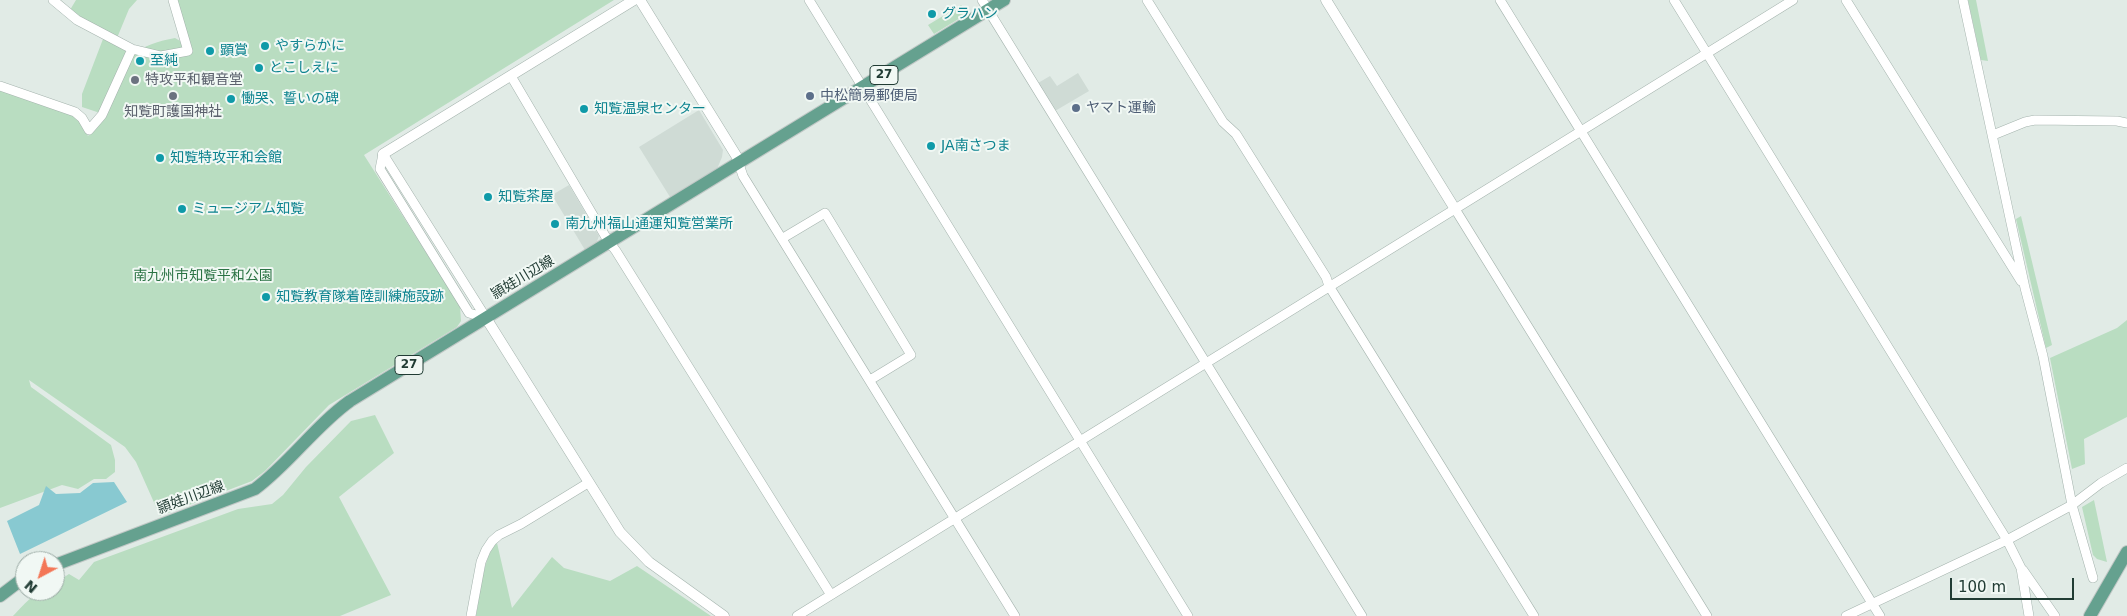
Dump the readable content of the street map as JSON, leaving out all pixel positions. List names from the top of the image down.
{
  "streets": {
    "main road": ["27", "頴娃川辺線"]
  },
  "parks": ["南九州市知覧平和公園"],
  "places": [
    "グラハン",
    "やすらかに",
    "顕賞",
    "至純",
    "とこしえに",
    "特攻平和観音堂",
    "知覧町護国神社",
    "中松簡易郵便局",
    "慟哭、誓いの碑",
    "ヤマト運輸",
    "知覧温泉センター",
    "JA南さつま",
    "知覧特攻平和会館",
    "知覧茶屋",
    "ミュージアム知覧",
    "南九州福山通運知覧営業所",
    "知覧教育隊着陸訓練施設跡"
  ],
  "scale_bar": "100 m",
  "north": "bottom left"
}
